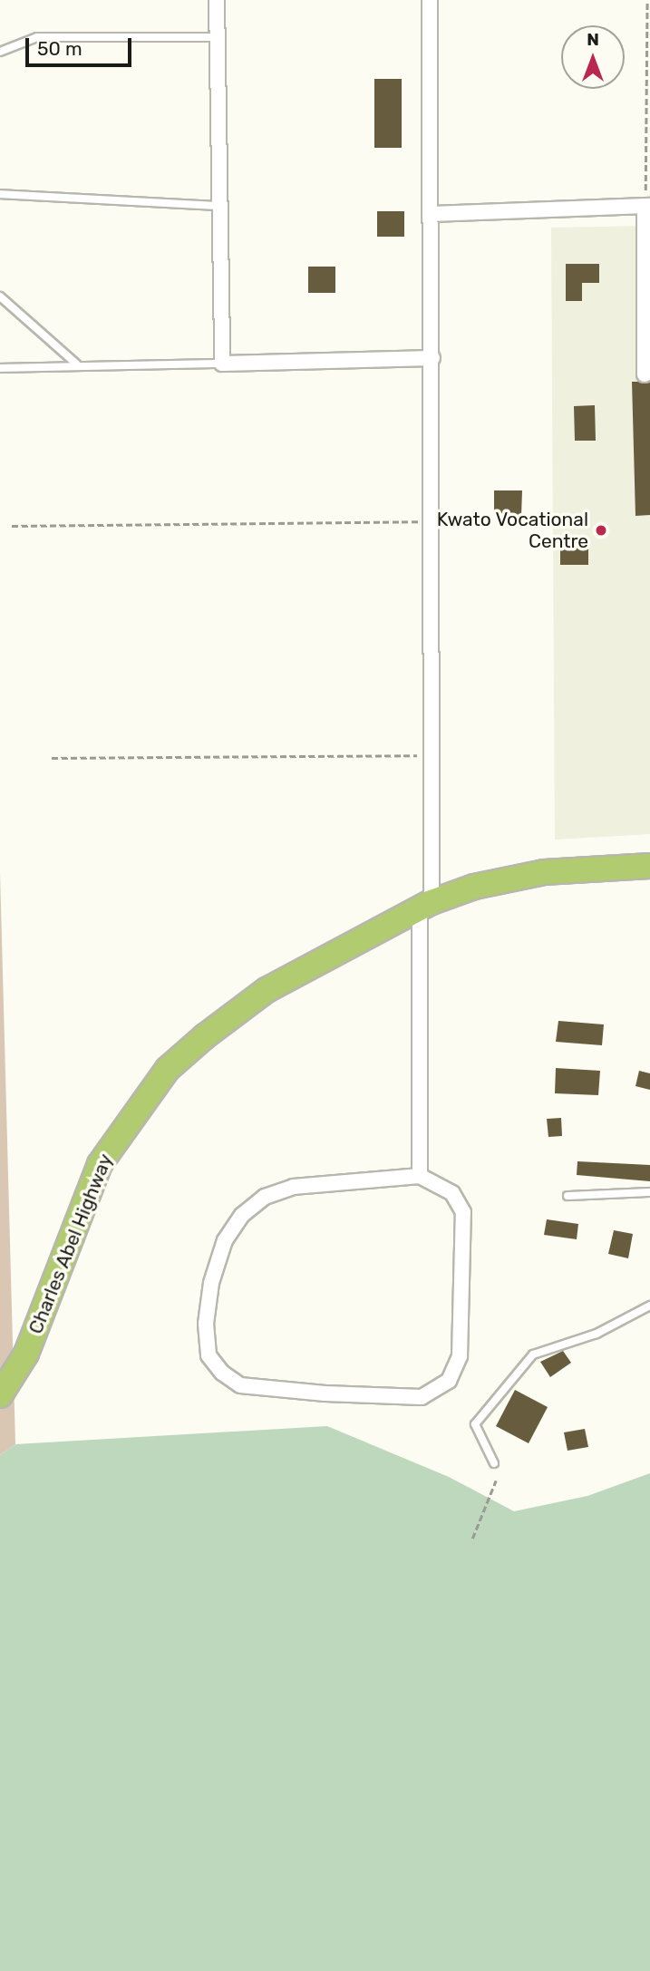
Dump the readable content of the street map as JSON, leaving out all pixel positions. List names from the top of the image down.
{
  "streets": {
    "main road": ["Charles Abel Highway"]
  },
  "places": ["Kwato Vocational Centre"],
  "scale_bar": "50 m",
  "north": "top"
}
